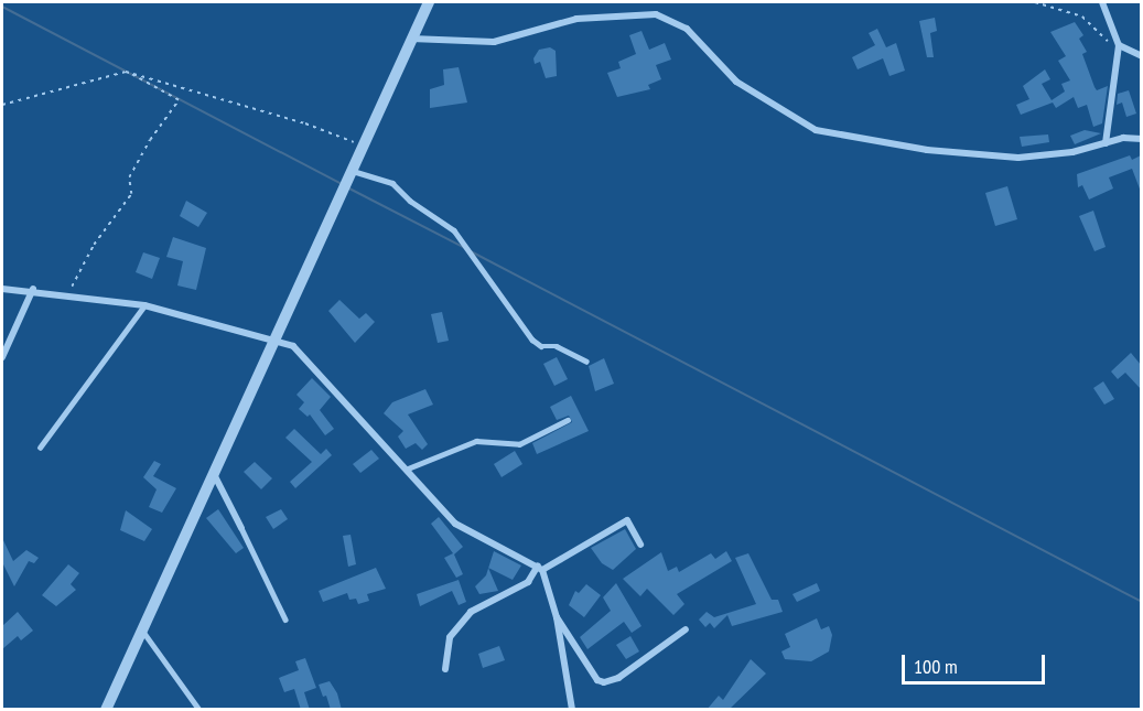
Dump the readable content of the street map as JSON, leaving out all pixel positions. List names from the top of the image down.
{
  "scale_bar": "100 m"
}
